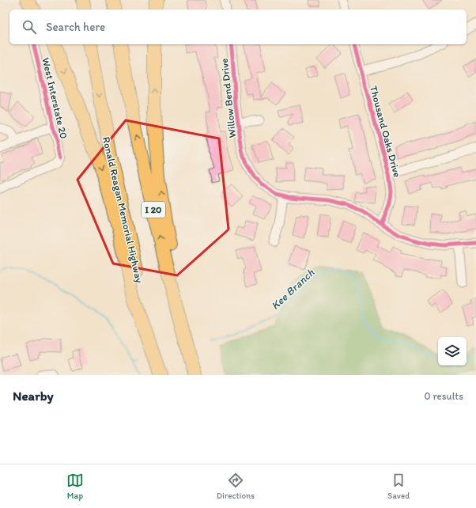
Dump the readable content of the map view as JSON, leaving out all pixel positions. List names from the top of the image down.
{
  "streets": {
    "highway": ["Ronald Reagan Memorial Highway", "I 20"],
    "street": ["West Interstate 20", "Willow Bend Drive", "Thousand Oaks Drive"]
  },
  "crossings": [
    ["Willow Bend Drive", "Thousand Oaks Drive"]
  ],
  "water": ["Kee Branch"],
  "page": {
    "search": "Search here",
    "heading": ["Nearby", "0 results"],
    "nav": ["Map", "Directions", "Saved"]
  }
}
